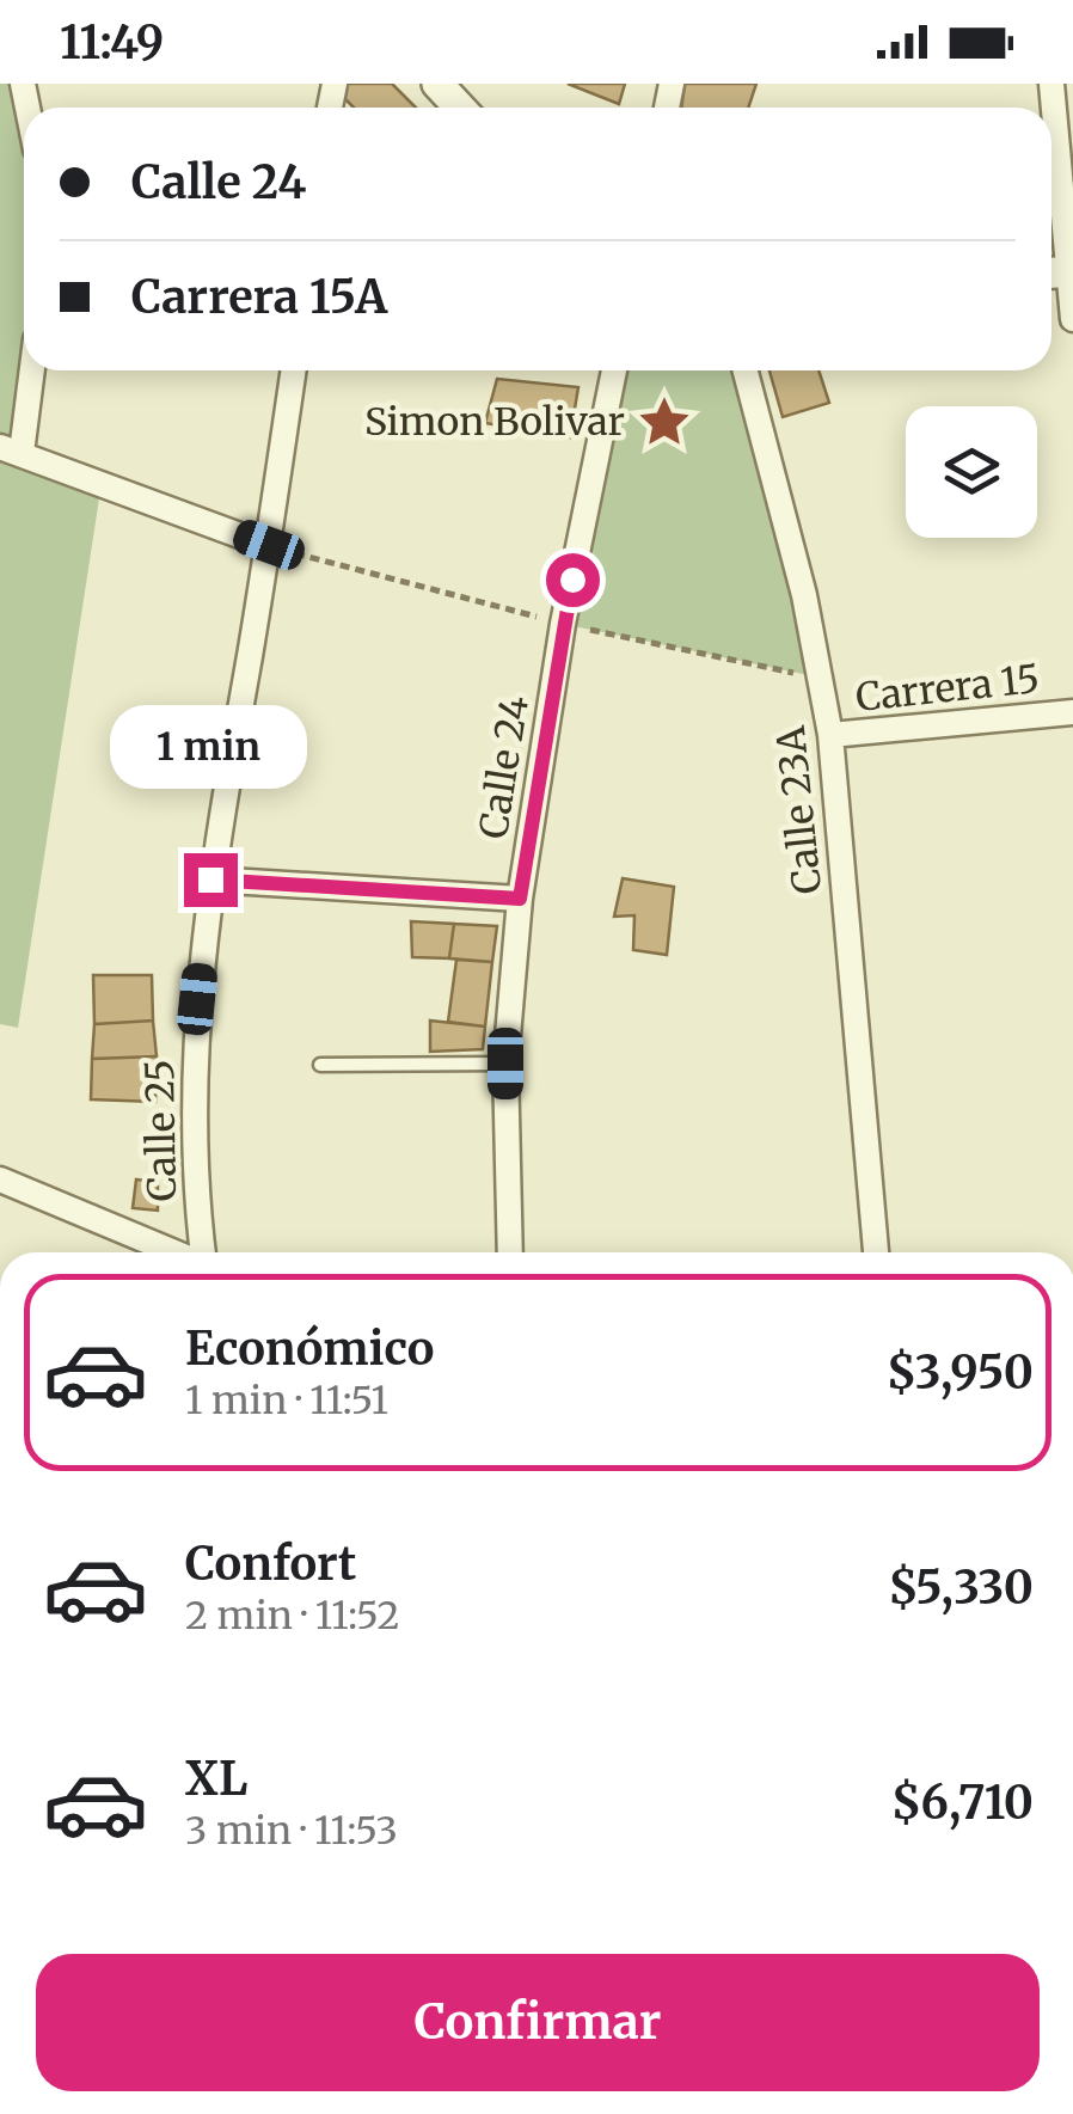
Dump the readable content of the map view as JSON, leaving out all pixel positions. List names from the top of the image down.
{
  "streets": {
    "street": [
      "Carrera 15",
      "Calle 24",
      "Calle 23A",
      "Calle 25"
    ]
  },
  "crossings": [
    ["Carrera 15", "Calle 24"],
    ["Carrera 15", "Calle 23A"],
    ["Carrera 15", "Calle 25"]
  ],
  "places": {
    "place": ["Simon Bolivar"]
  },
  "page": {
    "status": "11:49",
    "banner": ["Calle 24", "Carrera 15A"],
    "bubble": "1 min",
    "list": [
      {
        "name": "Económico",
        "note": "1 min · 11:51",
        "value": "$3,950"
      },
      {
        "name": "Confort",
        "note": "2 min · 11:52",
        "value": "$5,330"
      },
      {
        "name": "XL",
        "note": "3 min · 11:53",
        "value": "$6,710"
      }
    ],
    "buttons": "Confirmar"
  }
}
